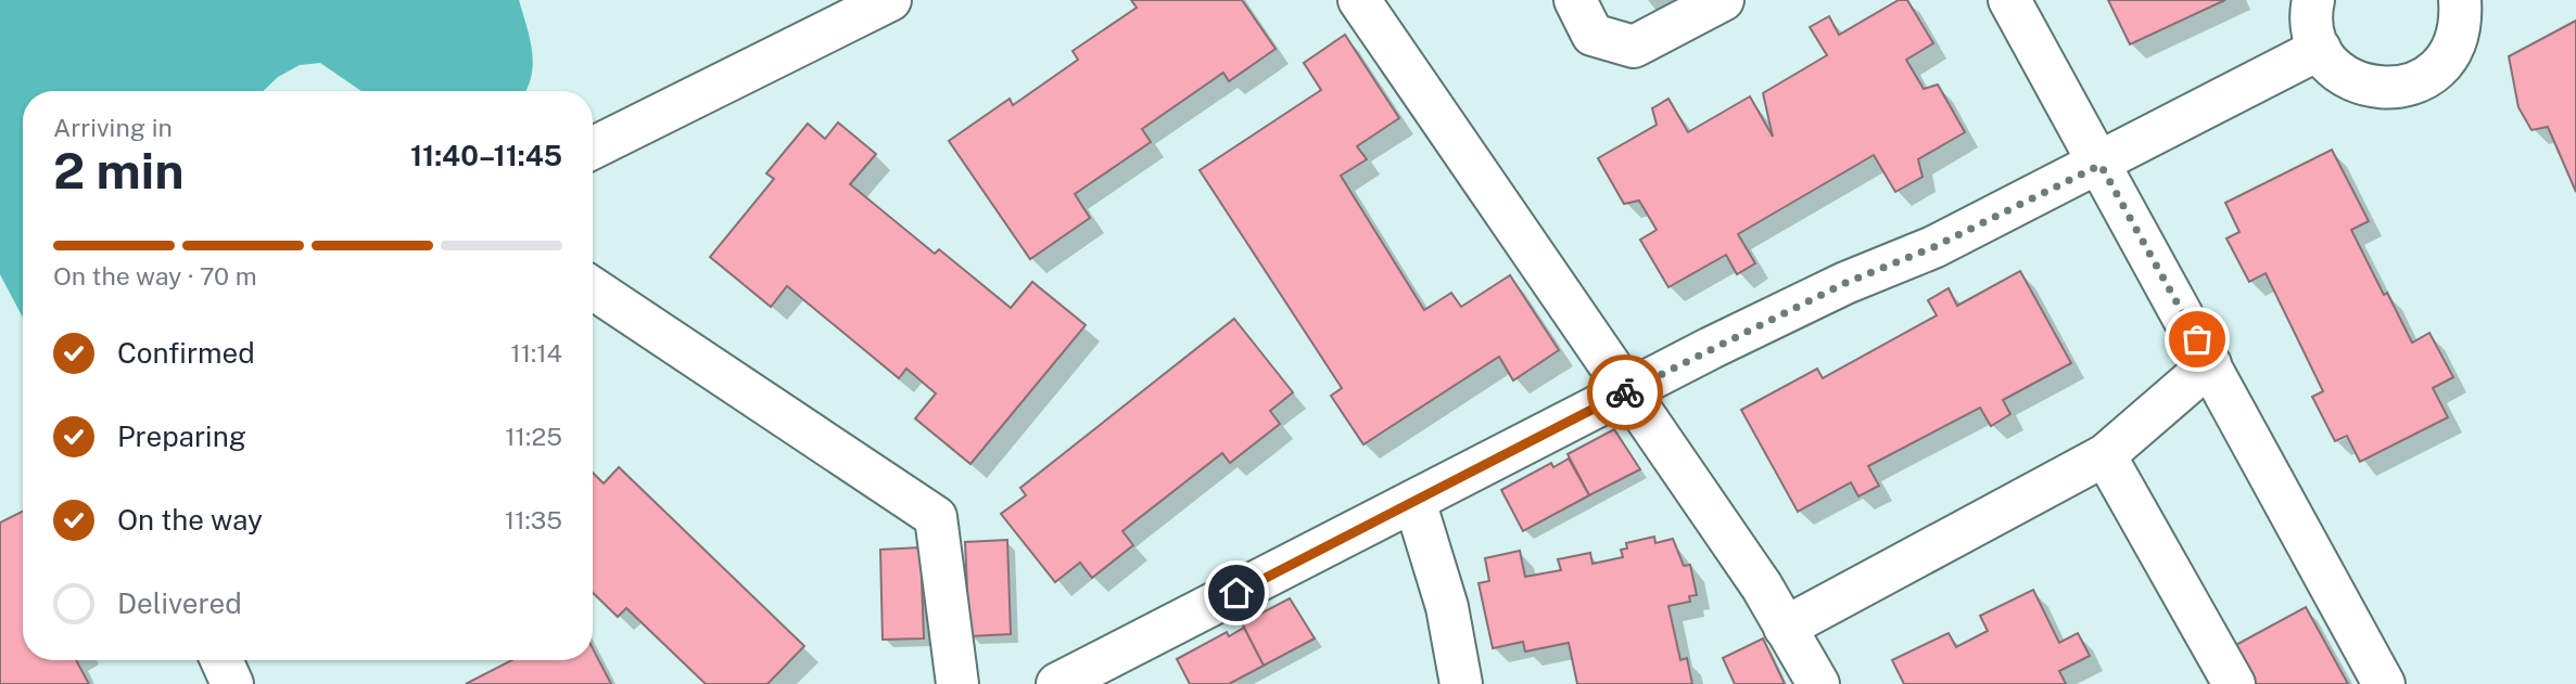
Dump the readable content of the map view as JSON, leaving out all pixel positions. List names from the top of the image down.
{
  "page": {
    "heading": ["2 min", "Arriving in", "11:40–11:45"],
    "bar": "On the way · 70 m",
    "list": [
      ["Confirmed", "11:14"],
      ["Preparing", "11:25"],
      ["On the way", "11:35"],
      "Delivered"
    ]
  }
}
